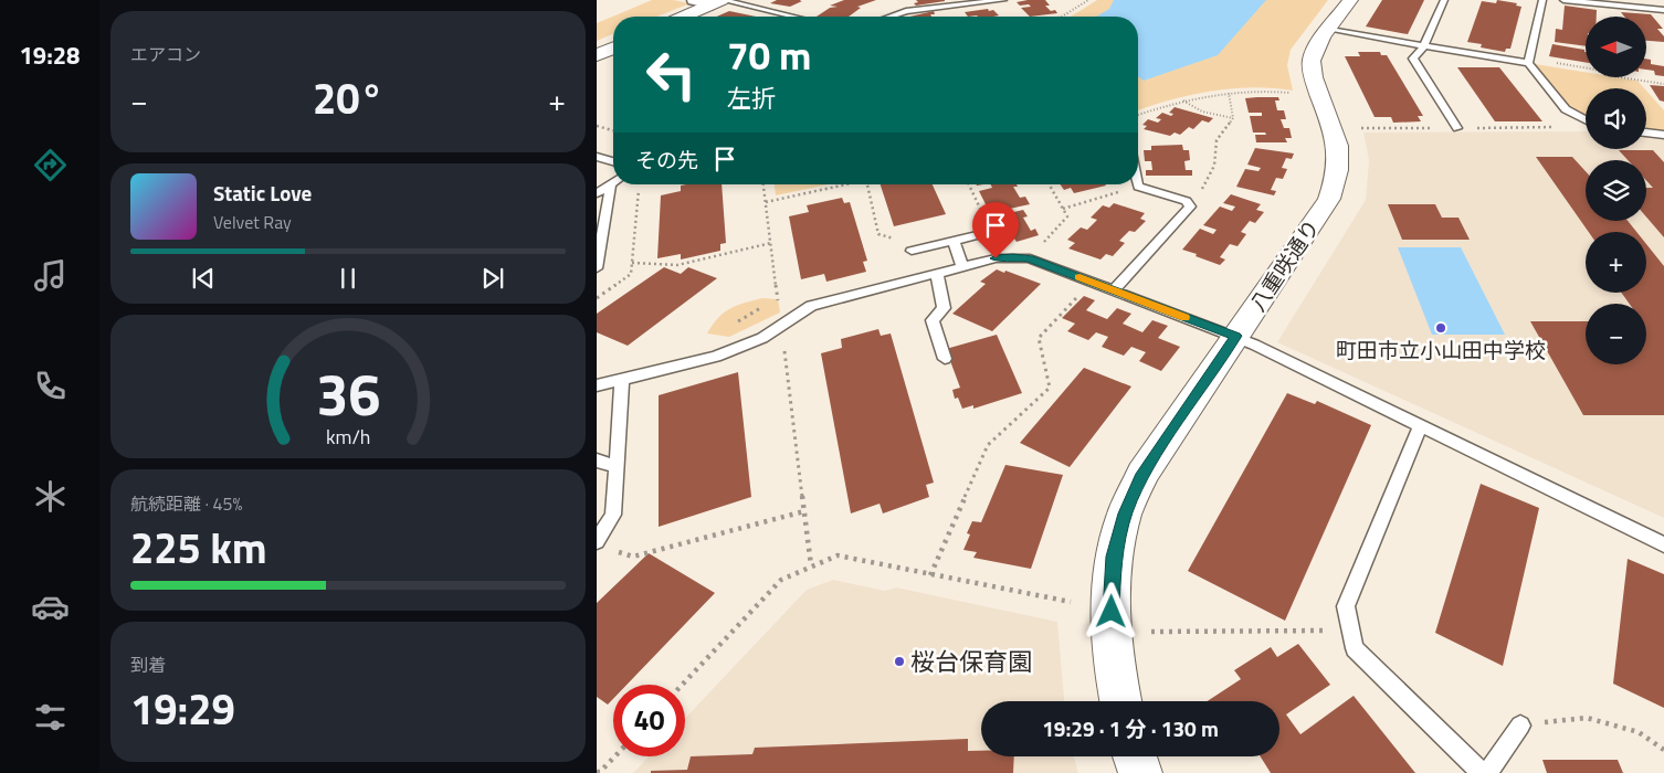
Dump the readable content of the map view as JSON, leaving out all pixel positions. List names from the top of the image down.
{
  "streets": {
    "street": ["八重咲通り"]
  },
  "places": ["町田市立小山田中学校", "桜台保育園"],
  "north": "left",
  "page": {
    "tabs": "19:28",
    "tile": [
      "エアコン",
      ["航続距離 · 45%", "225 km"],
      ["到着", "19:29"]
    ],
    "map_buttons": ["+", "−"],
    "turn": ["70 m", "左折"],
    "heat": ["−", "20°", "+"],
    "then": "その先",
    "song": ["Static Love", "Velvet Ray"],
    "limit": "40",
    "trip": "19:29 · 1 分 · 130 m",
    "gauge": ["36", "km/h"]
  }
}
